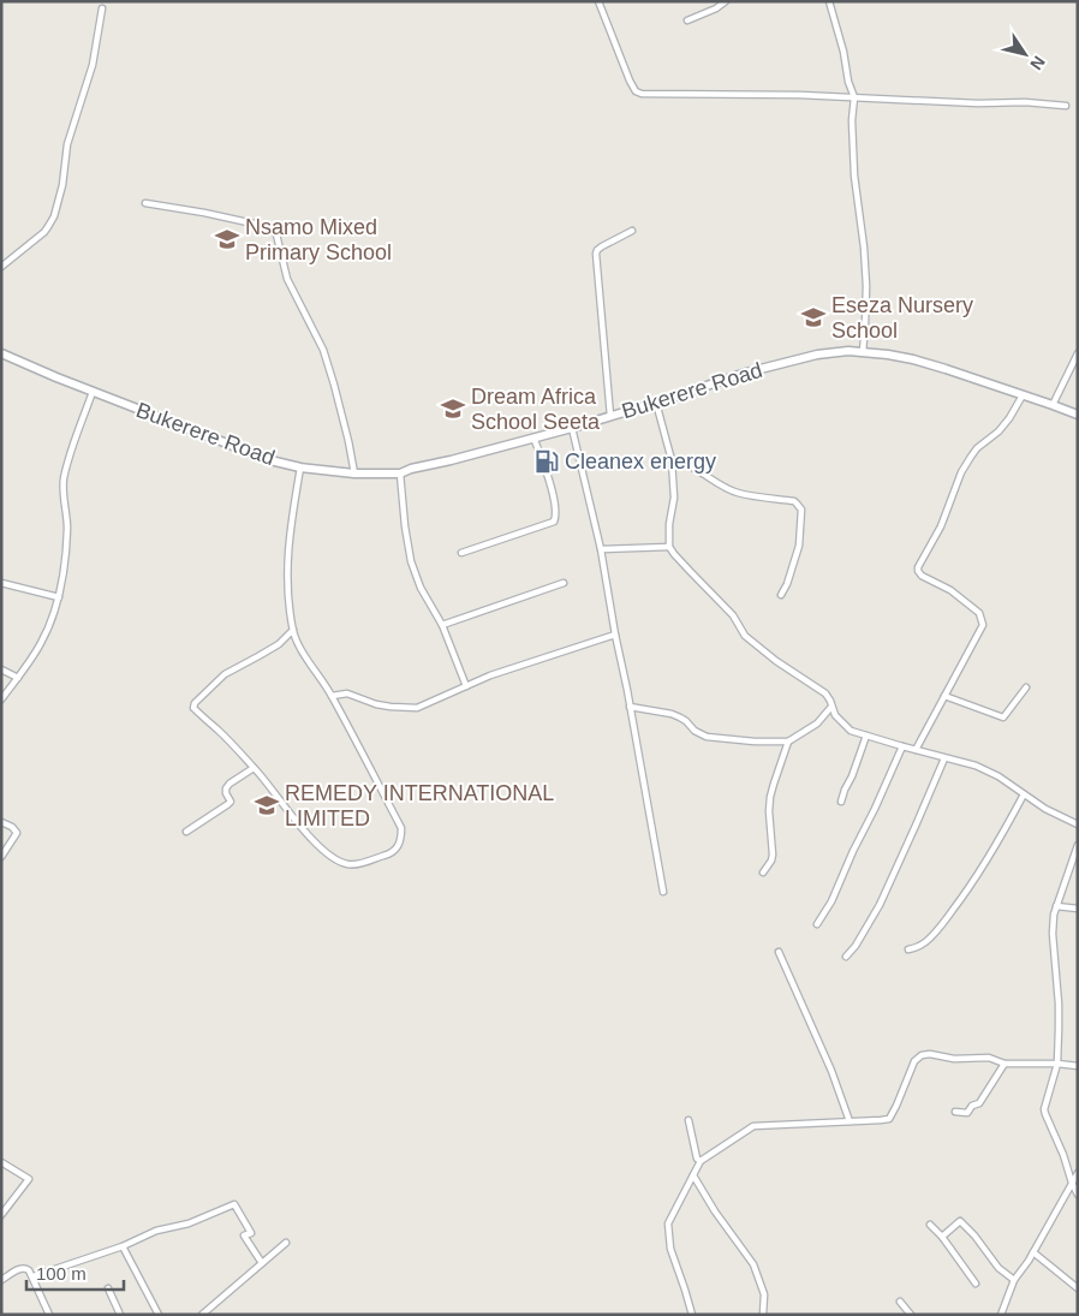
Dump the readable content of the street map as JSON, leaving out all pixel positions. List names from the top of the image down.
{
  "streets": {
    "main road": ["Bukerere Road"]
  },
  "places": {
    "school or university": [
      "Nsamo Mixed Primary School",
      "Eseza Nursery School",
      "Dream Africa School Seeta",
      "REMEDY INTERNATIONAL LIMITED"
    ],
    "fuel station": ["Cleanex energy"]
  },
  "scale_bar": "100 m",
  "north": "bottom right"
}
